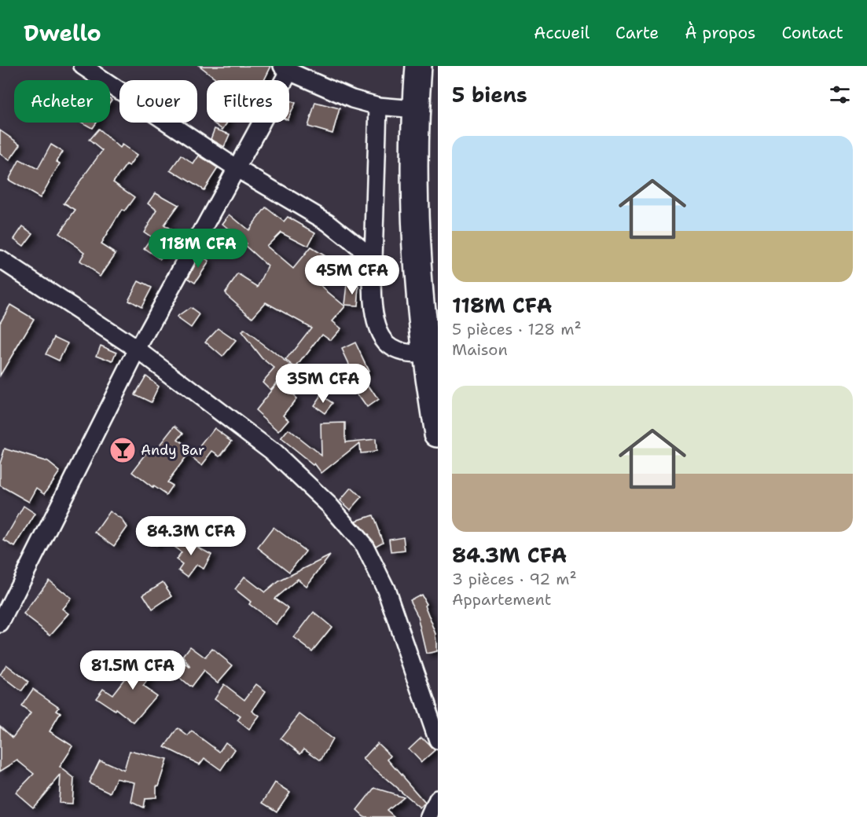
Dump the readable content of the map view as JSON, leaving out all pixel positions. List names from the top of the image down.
{
  "places": {
    "bar": ["Andy Bar"]
  },
  "page": {
    "header": "Dwello",
    "nav": [
      "Accueil",
      "Carte",
      "À propos",
      "Contact"
    ],
    "heading": "5 biens",
    "chip": ["Acheter", "Louer", "Filtres"],
    "list": [
      {
        "name": "118M CFA",
        "note": "5 pièces · 128 m² · Maison"
      },
      {
        "name": "84.3M CFA",
        "note": "3 pièces · 92 m² · Appartement"
      }
    ],
    "price": [
      "118M CFA",
      "45M CFA",
      "35M CFA",
      "84.3M CFA",
      "81.5M CFA"
    ]
  }
}
